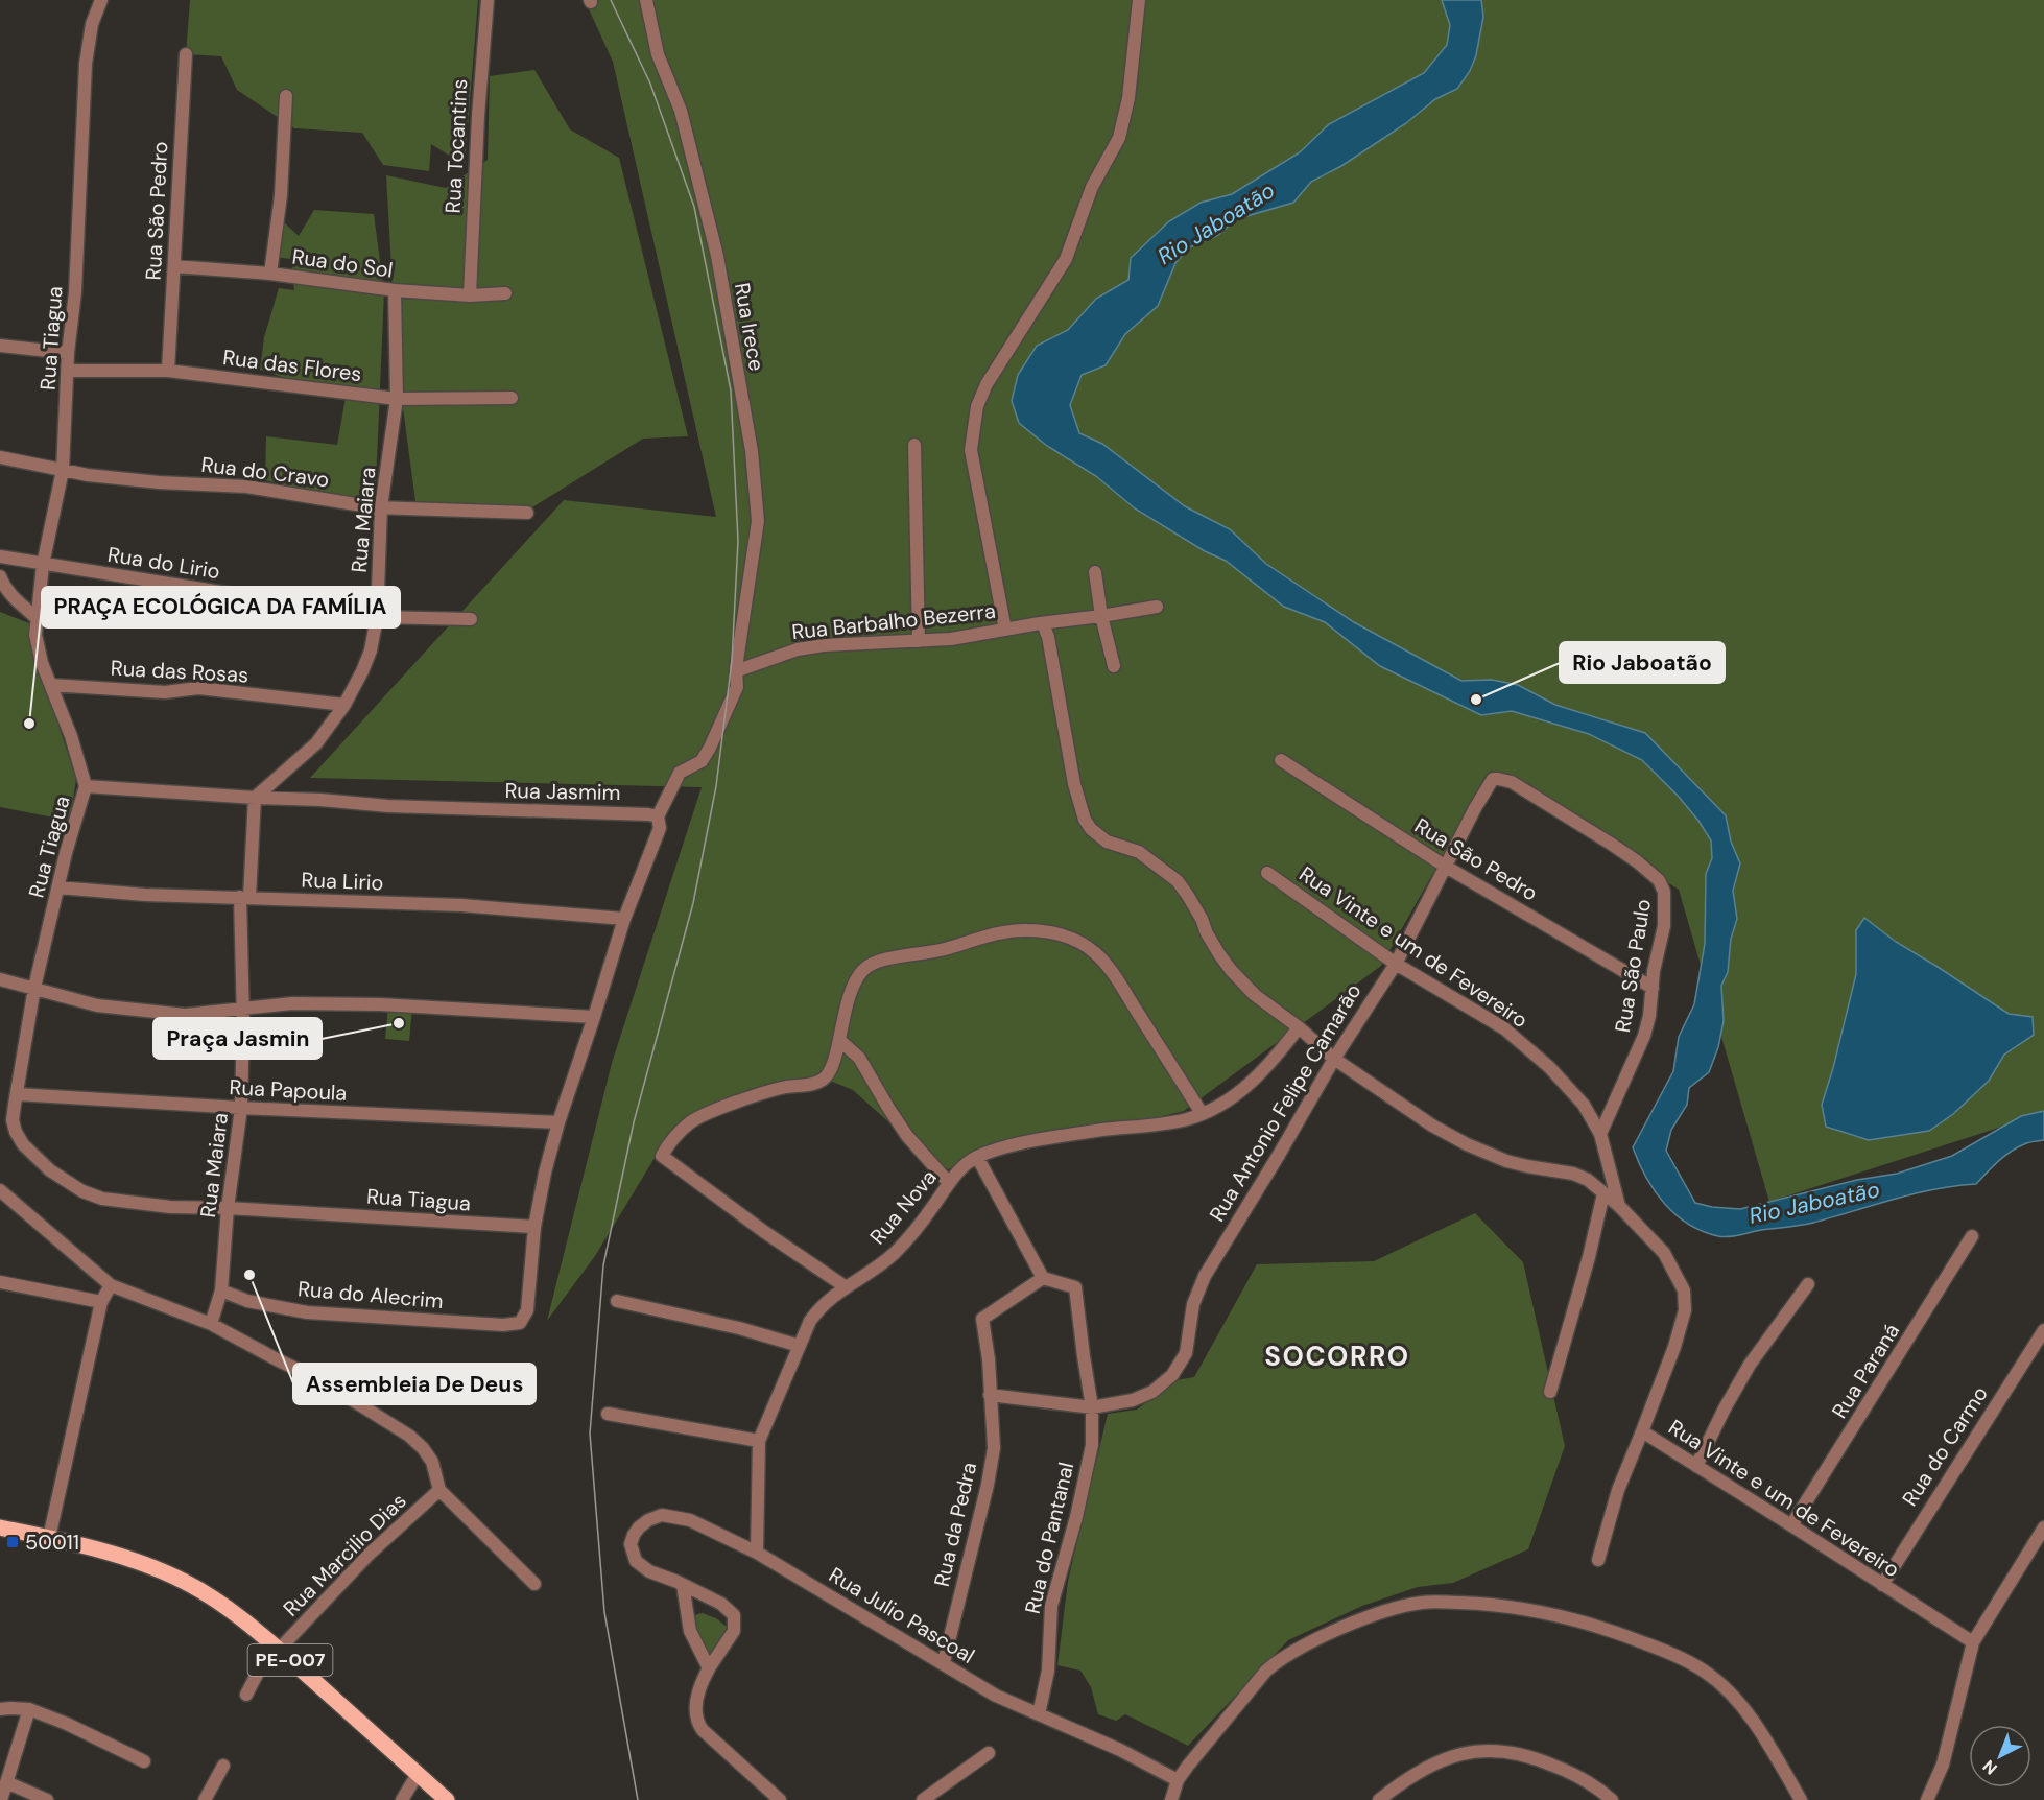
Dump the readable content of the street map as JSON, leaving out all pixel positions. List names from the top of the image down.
{
  "streets": {
    "main road": ["PE-007"],
    "street": [
      "Rua Tocantins",
      "Rua São Pedro",
      "Rua do Sol",
      "Rua Irece",
      "Rua Tiagua",
      "Rua das Flores",
      "Rua do Cravo",
      "Rua Maiara",
      "Rua do Lirio",
      "Rua Barbalho Bezerra",
      "Rua das Rosas",
      "Rua Jasmim",
      "Rua Lirio",
      "Rua Vinte e um de Fevereiro",
      "Rua São Paulo",
      "Rua Papoula",
      "Rua Antonio Felipe Camarão",
      "Rua Nova",
      "Rua do Alecrim",
      "Rua Paraná",
      "Rua do Carmo",
      "Rua da Pedra",
      "Rua do Pantanal",
      "Rua Marcilio Dias",
      "Rua Julio Pascoal"
    ]
  },
  "crossings": [
    ["Rua Tocantins", "Rua do Sol"],
    ["Rua São Pedro", "Rua do Sol"],
    ["Rua São Pedro", "Rua das Flores"],
    ["Rua São Pedro", "Rua São Paulo"],
    ["Rua São Pedro", "Rua Antonio Felipe Camarão"],
    ["Rua do Sol", "Rua Maiara"],
    ["Rua Irece", "Rua Barbalho Bezerra"],
    ["Rua Irece", "Rua Jasmim"],
    ["Rua Tiagua", "Rua das Flores"],
    ["Rua Tiagua", "Rua do Cravo"],
    ["Rua Tiagua", "Rua Maiara"],
    ["Rua Tiagua", "Rua do Lirio"],
    ["Rua Tiagua", "Rua das Rosas"],
    ["Rua Tiagua", "Rua Jasmim"],
    ["Rua Tiagua", "Rua Lirio"],
    ["Rua Tiagua", "Rua Papoula"],
    ["Rua Tiagua", "Rua do Alecrim"],
    ["Rua das Flores", "Rua Maiara"],
    ["Rua do Cravo", "Rua Maiara"],
    ["Rua Maiara", "Rua do Lirio"],
    ["Rua Maiara", "Rua das Rosas"],
    ["Rua Maiara", "Rua Jasmim"],
    ["Rua Maiara", "Rua Lirio"],
    ["Rua Maiara", "Rua Papoula"],
    ["Rua Maiara", "Rua do Alecrim"],
    ["Rua Vinte e um de Fevereiro", "Rua São Paulo"],
    ["Rua Vinte e um de Fevereiro", "Rua Antonio Felipe Camarão"],
    ["Rua Vinte e um de Fevereiro", "Rua Paraná"],
    ["Rua Vinte e um de Fevereiro", "Rua do Carmo"],
    ["Rua São Paulo", "Rua Antonio Felipe Camarão"],
    ["Rua Antonio Felipe Camarão", "Rua do Pantanal"],
    ["Rua Nova", "Rua Julio Pascoal"],
    ["Rua da Pedra", "Rua Julio Pascoal"],
    ["Rua do Pantanal", "Rua Julio Pascoal"],
    ["Rua Marcilio Dias", "PE-007"]
  ],
  "districts": ["SOCORRO"],
  "water": ["Rio Jaboatão"],
  "places": {
    "other": [
      "Rio Jaboatão",
      "PRAÇA ECOLÓGICA DA FAMÍLIA",
      "Praça Jasmin",
      "Assembleia De Deus"
    ],
    "transit": ["50011"]
  },
  "north": "bottom left"
}
